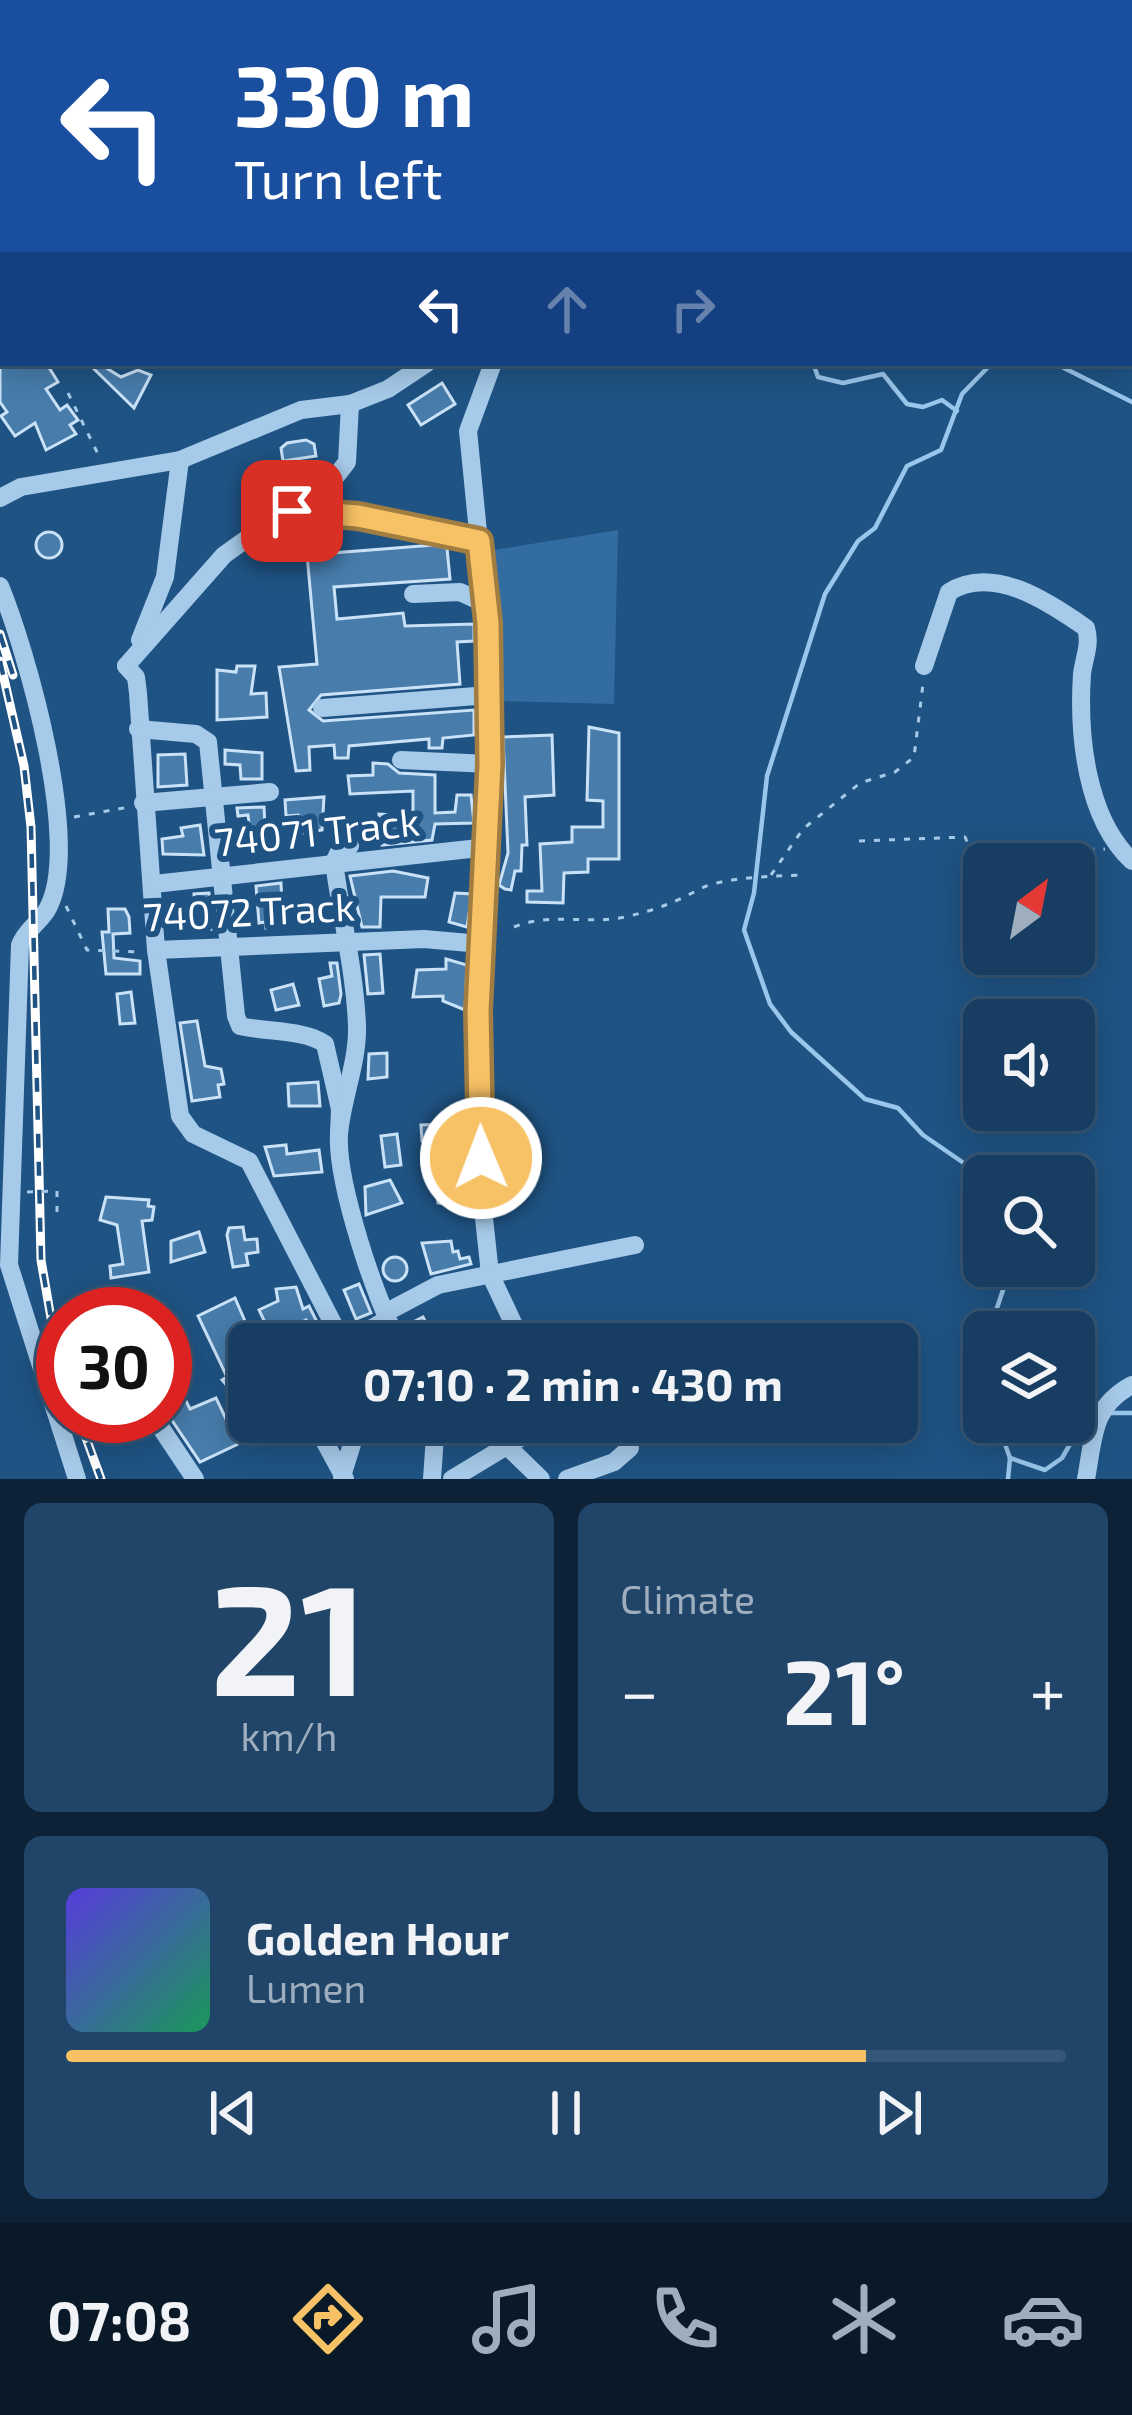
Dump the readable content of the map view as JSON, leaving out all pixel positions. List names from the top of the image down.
{
  "streets": {
    "street": ["74071 Track", "74072 Track"]
  },
  "north": "top right",
  "page": {
    "turn": ["330 m", "Turn left"],
    "limit": "30",
    "trip": "07:10 · 2 min · 430 m",
    "tile": [
      ["21", "km/h"],
      "Climate"
    ],
    "heat": ["−", "21°", "+"],
    "song": ["Golden Hour", "Lumen"],
    "tabs": "07:08"
  }
}
